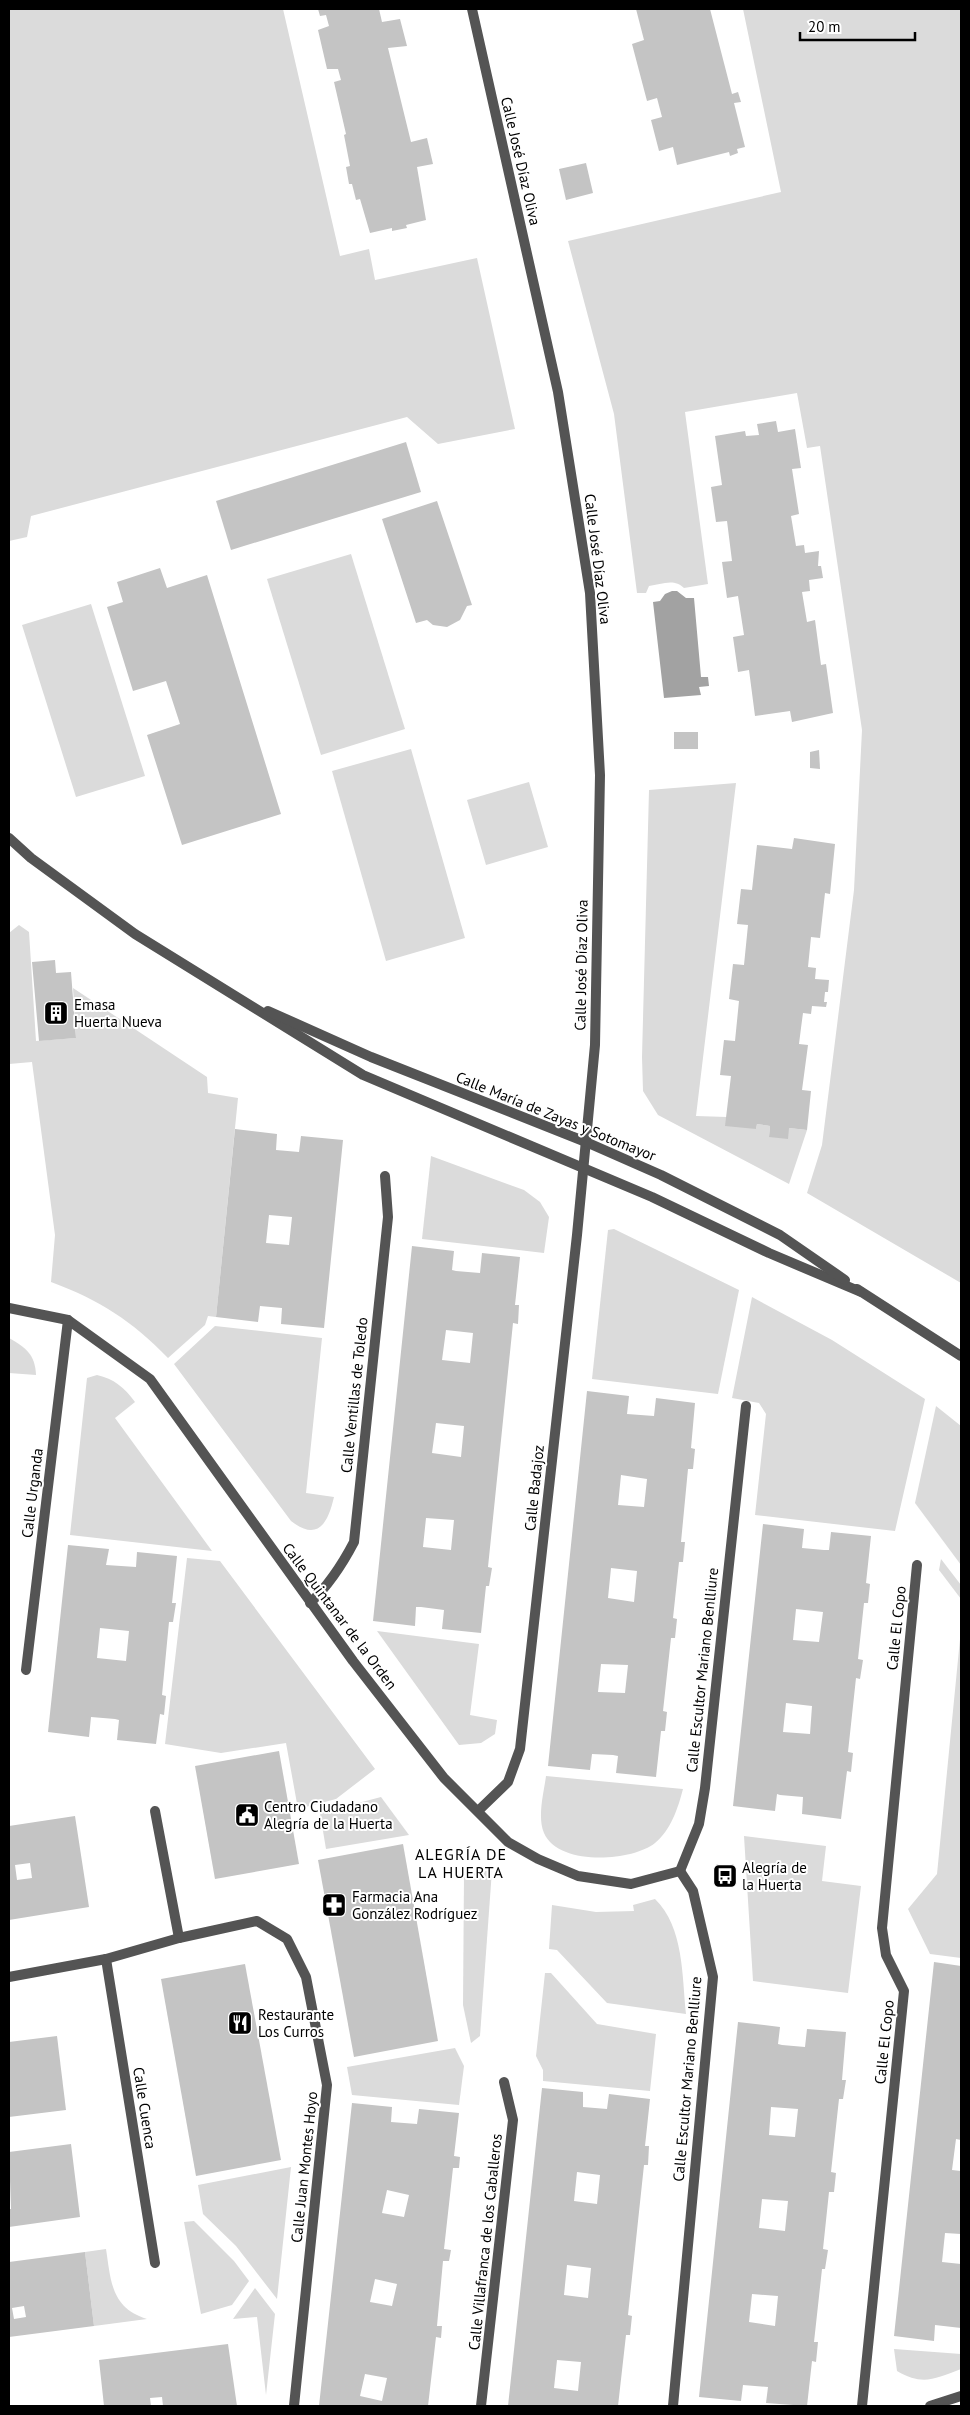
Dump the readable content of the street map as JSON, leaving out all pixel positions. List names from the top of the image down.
{
  "streets": {
    "street": [
      "Calle José Díaz Oliva",
      "Calle María de Zayas y Sotomayor",
      "Calle Ventillas de Toledo",
      "Calle Badajoz",
      "Calle Urganda",
      "Calle Quintanar de la Orden",
      "Calle El Copo",
      "Calle Escultor Mariano Benlliure",
      "Calle Cuenca",
      "Calle Juan Montes Hoyo",
      "Calle Villafranca de los Caballeros"
    ]
  },
  "crossings": [
    ["Calle José Díaz Oliva", "Calle María de Zayas y Sotomayor"],
    ["Calle José Díaz Oliva", "Calle Badajoz"],
    ["Calle María de Zayas y Sotomayor", "Calle Badajoz"],
    ["Calle Ventillas de Toledo", "Calle Quintanar de la Orden"],
    ["Calle Badajoz", "Calle Quintanar de la Orden"],
    ["Calle Urganda", "Calle Quintanar de la Orden"],
    ["Calle Quintanar de la Orden", "Calle Escultor Mariano Benlliure"],
    ["Calle Cuenca", "Calle Juan Montes Hoyo"]
  ],
  "districts": ["ALEGRÍA DE LA HUERTA"],
  "places": {
    "building": ["Emasa Huerta Nueva"],
    "public building": ["Centro Ciudadano Alegría de la Huerta"],
    "bus stop": ["Alegría de la Huerta"],
    "pharmacy": ["Farmacia Ana González Rodríguez"],
    "restaurant": ["Restaurante Los Curros"]
  },
  "scale_bar": "20 m"
}
